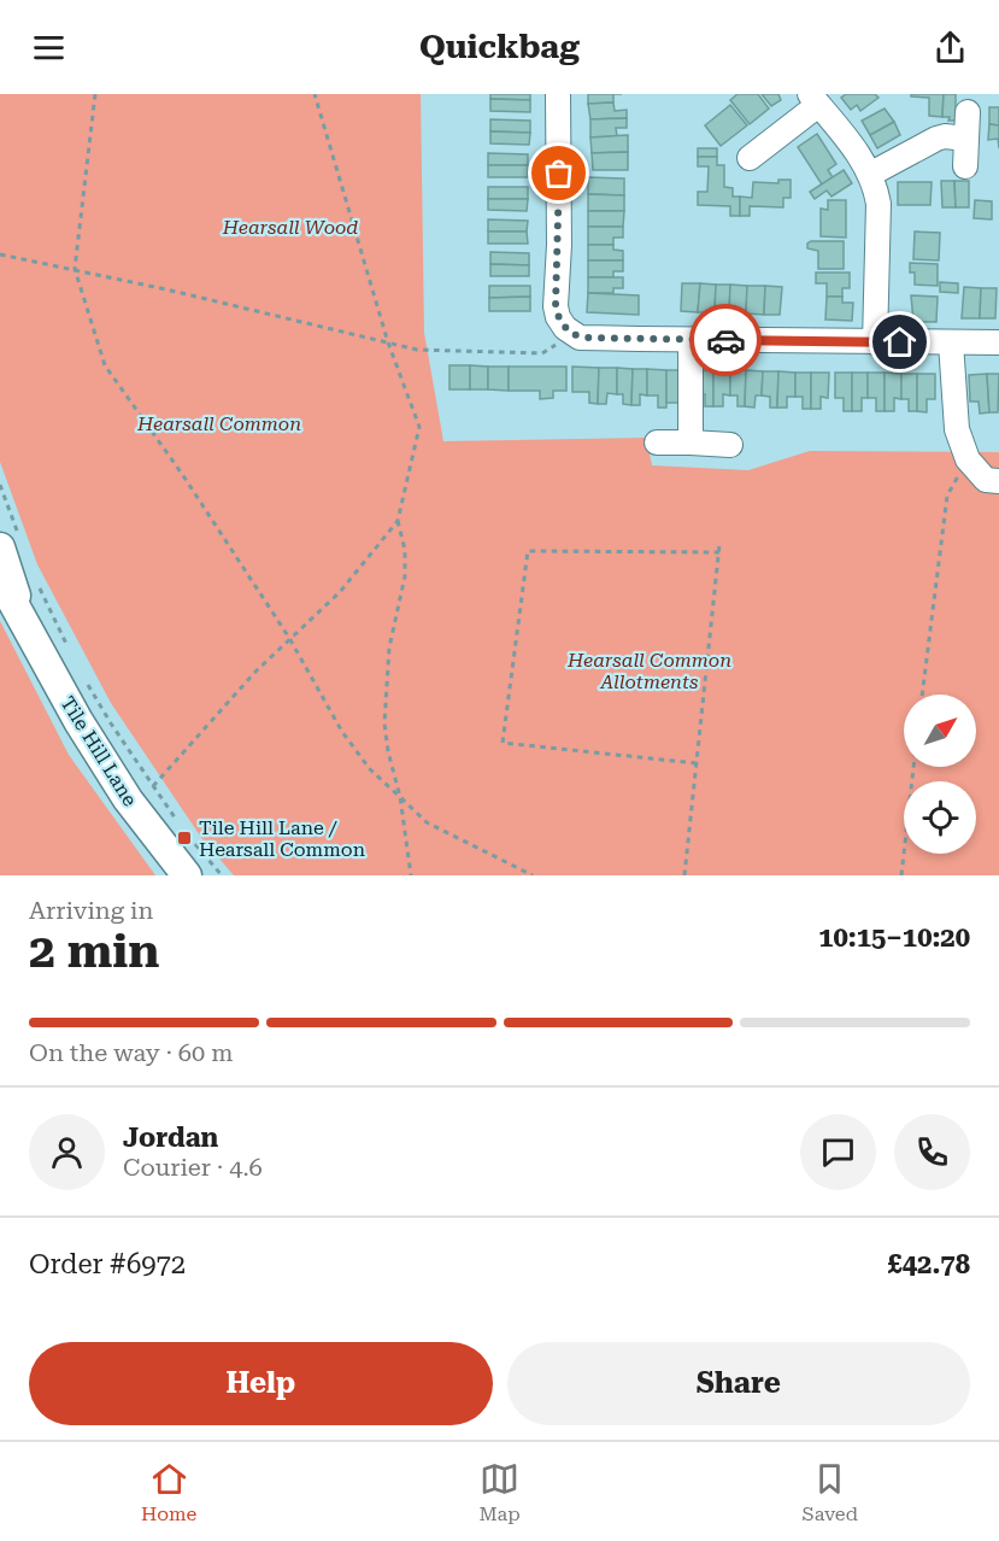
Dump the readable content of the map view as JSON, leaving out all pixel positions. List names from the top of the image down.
{
  "streets": {
    "main road": ["Tile Hill Lane"]
  },
  "parks": ["Hearsall Wood", "Hearsall Common", "Hearsall Common Allotments"],
  "places": {
    "transit": ["Tile Hill Lane / Hearsall Common"]
  },
  "north": "top right",
  "page": {
    "header": "Quickbag",
    "heading": ["2 min", "Arriving in", "10:15–10:20"],
    "panel": [
      "Jordan",
      "Courier · 4.6",
      "Order #6972",
      "£42.78"
    ],
    "bar": "On the way · 60 m",
    "buttons": ["Help", "Share"],
    "tabs": ["Home", "Map", "Saved"]
  }
}
